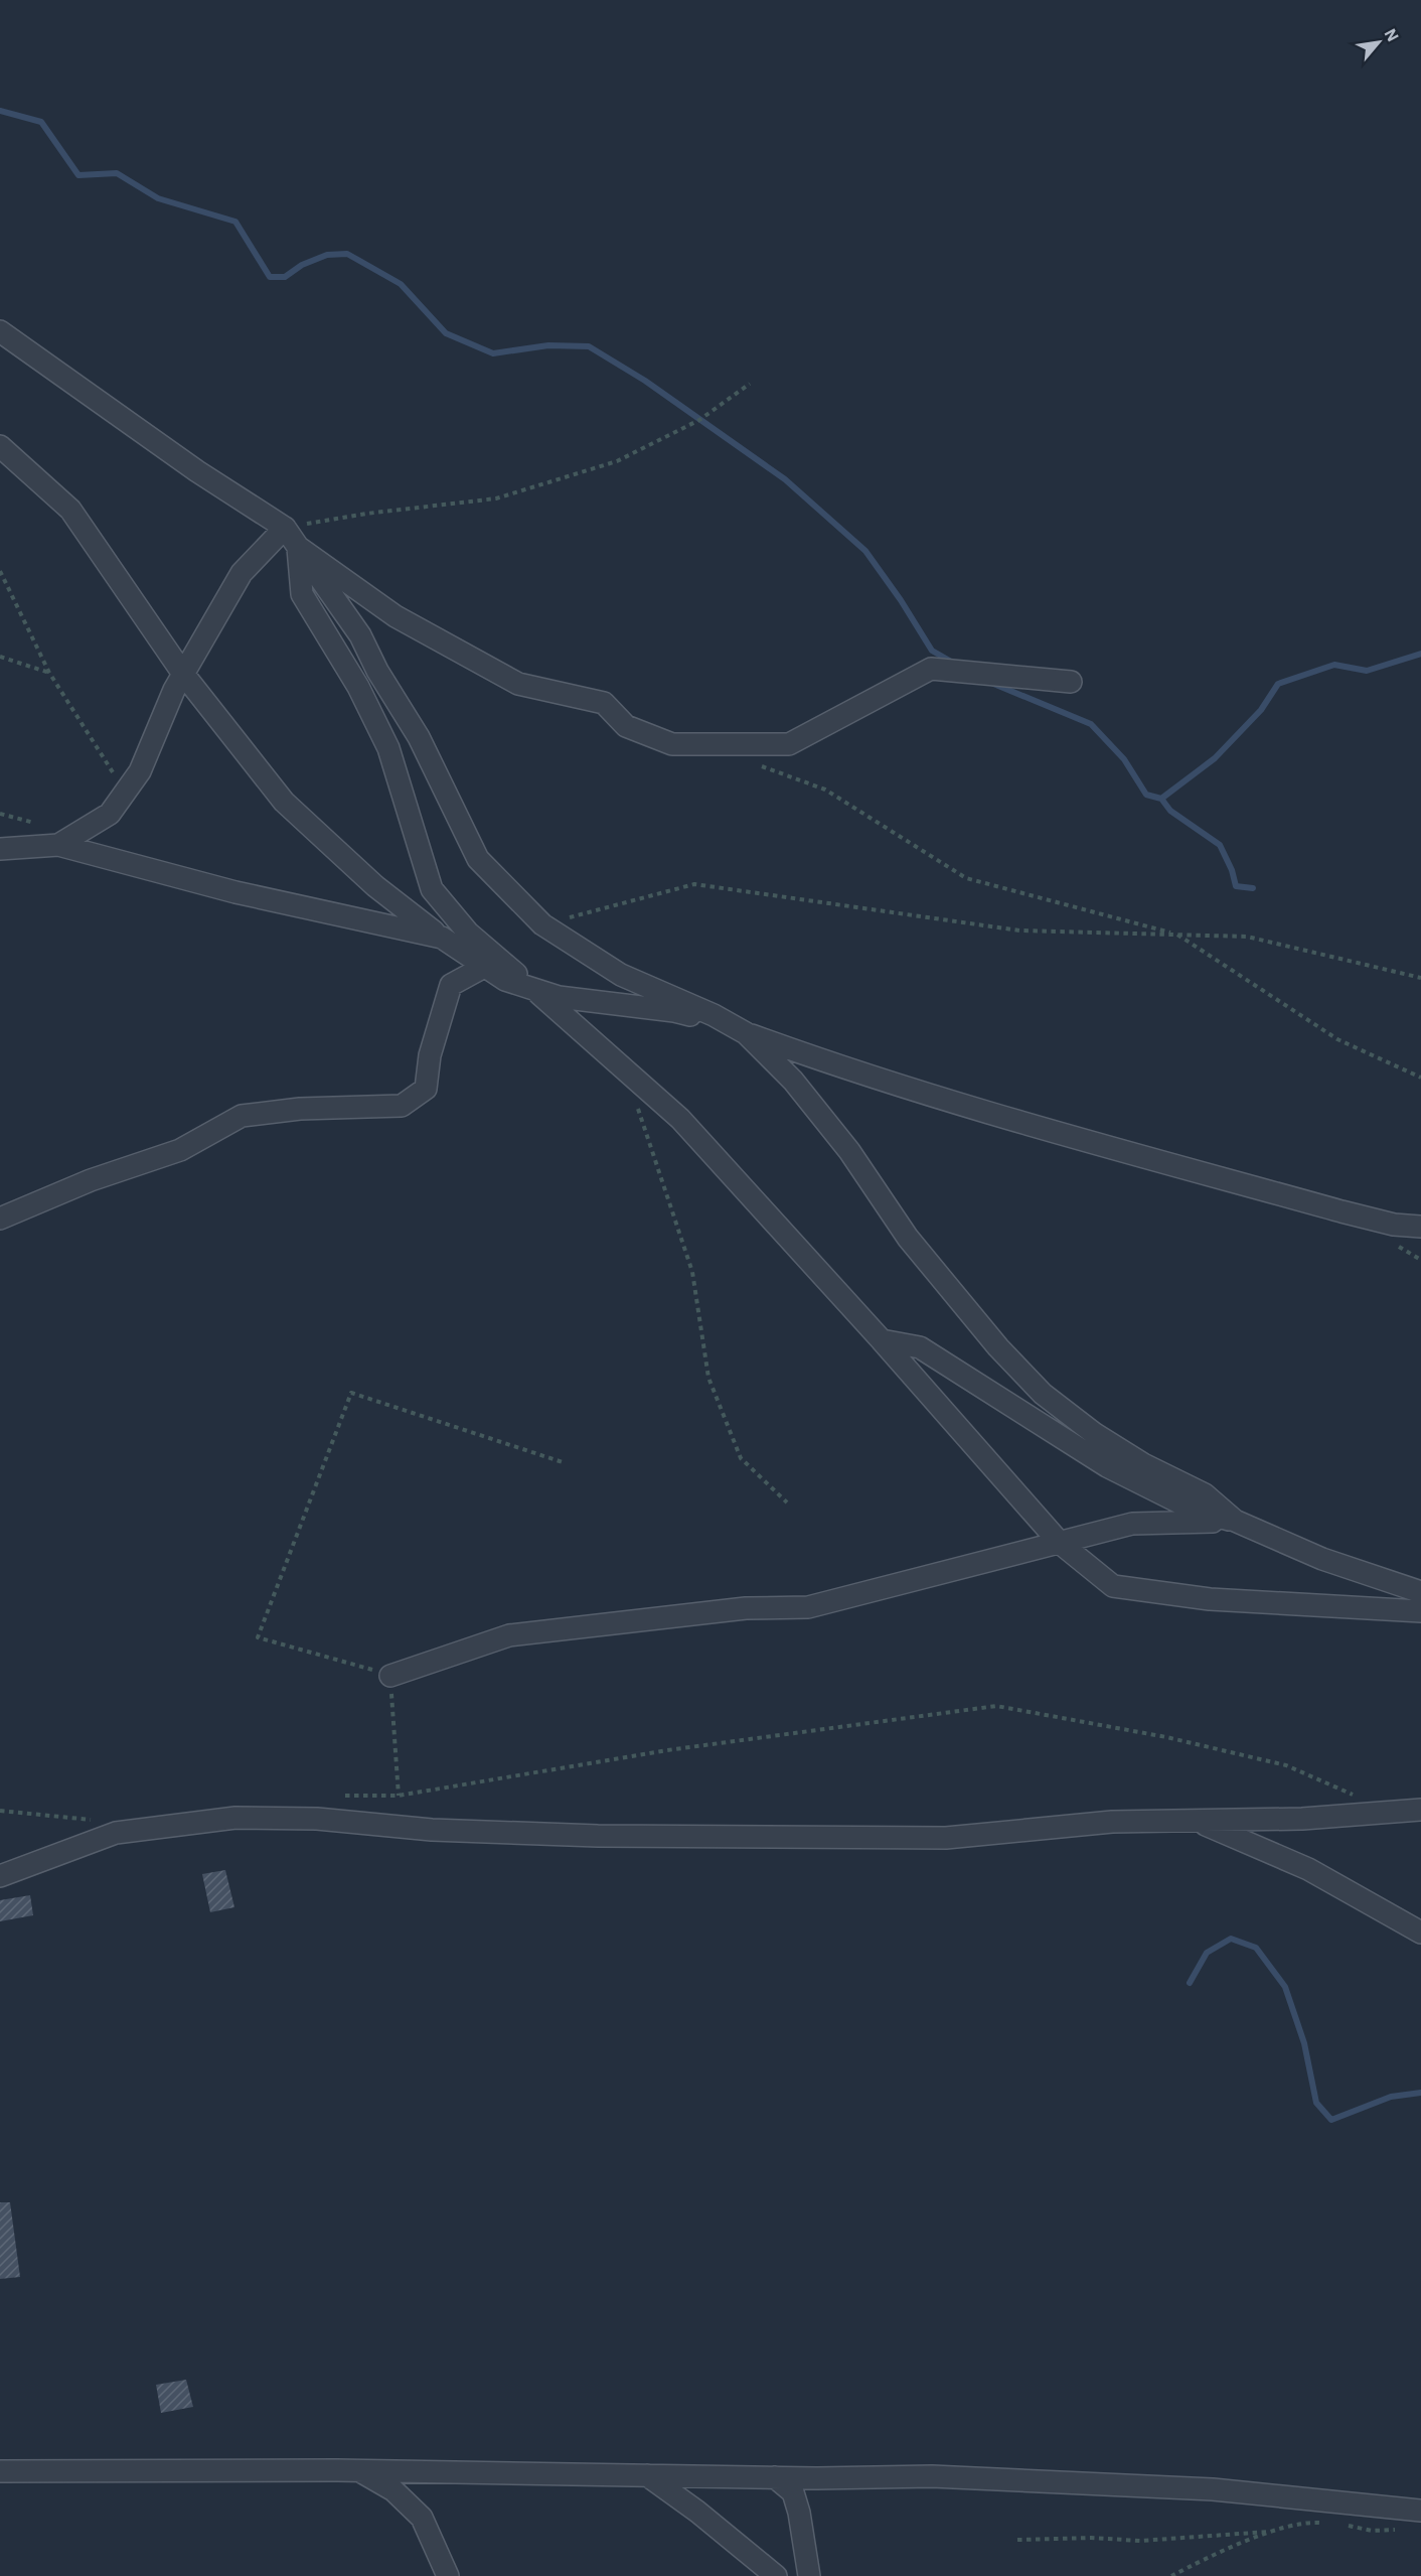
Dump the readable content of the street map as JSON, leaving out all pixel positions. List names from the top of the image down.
{
  "north": "top right"
}
